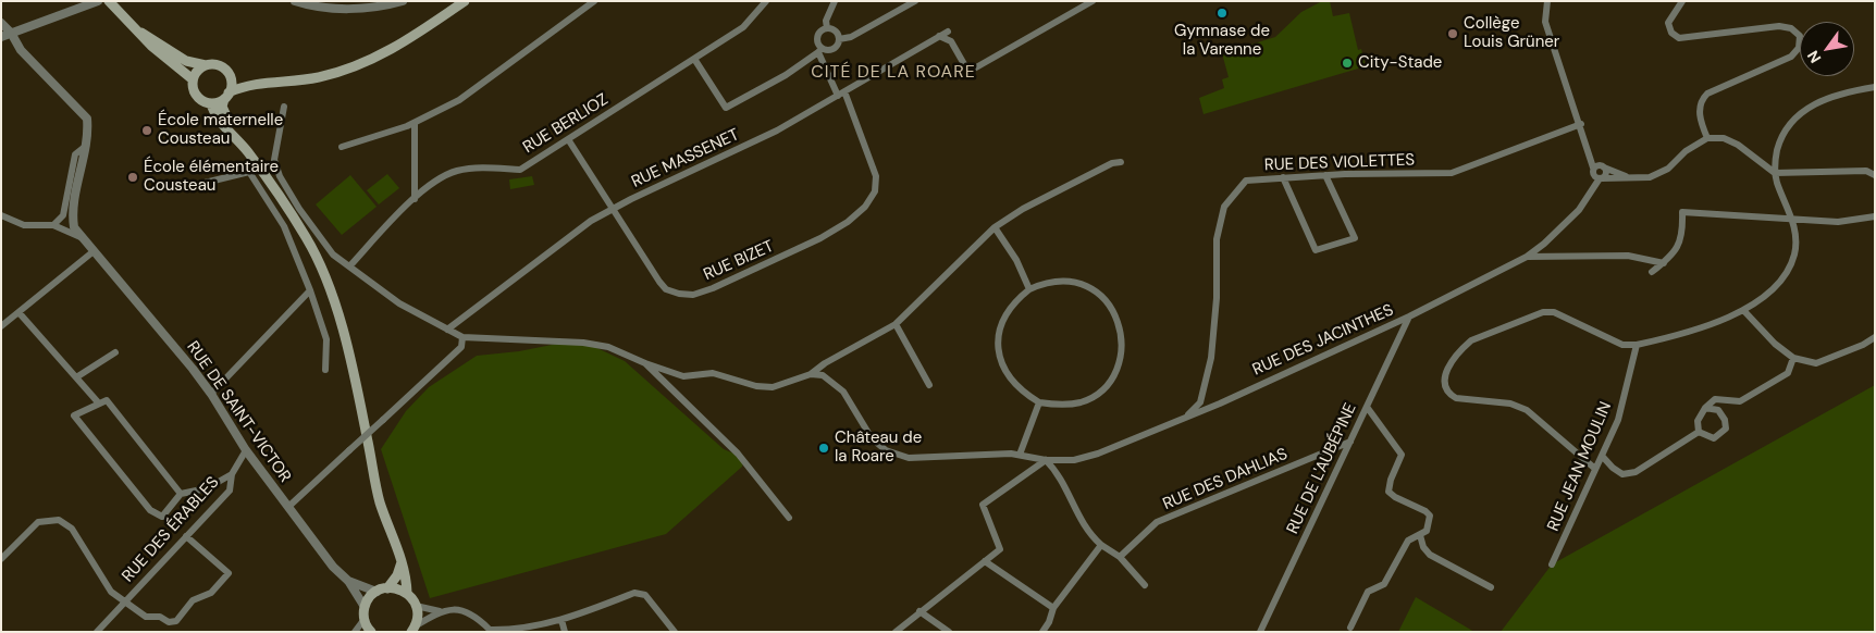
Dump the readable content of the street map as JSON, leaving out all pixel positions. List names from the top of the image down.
{
  "streets": {
    "street": [
      "RUE BERLIOZ",
      "RUE MASSENET",
      "RUE DES VIOLETTES",
      "RUE BIZET",
      "RUE DES JACINTHES",
      "RUE DE SAINT-VICTOR",
      "RUE JEAN MOULIN",
      "RUE DE L'AUBÉPINE",
      "RUE DES DAHLIAS",
      "RUE DES ÉRABLES"
    ]
  },
  "crossings": [
    ["RUE BERLIOZ", "RUE BIZET"],
    ["RUE MASSENET", "RUE BIZET"],
    ["RUE DES VIOLETTES", "RUE DES JACINTHES"],
    ["RUE DES JACINTHES", "RUE DE L'AUBÉPINE"],
    ["RUE DE SAINT-VICTOR", "RUE DES ÉRABLES"],
    ["RUE DE L'AUBÉPINE", "RUE DES DAHLIAS"]
  ],
  "districts": ["CITÉ DE LA ROARE"],
  "places": [
    "Gymnase de la Varenne",
    "Collège Louis Grüner",
    "City-Stade",
    "École maternelle Cousteau",
    "École élémentaire Cousteau",
    "Château de la Roare"
  ],
  "north": "bottom left"
}
